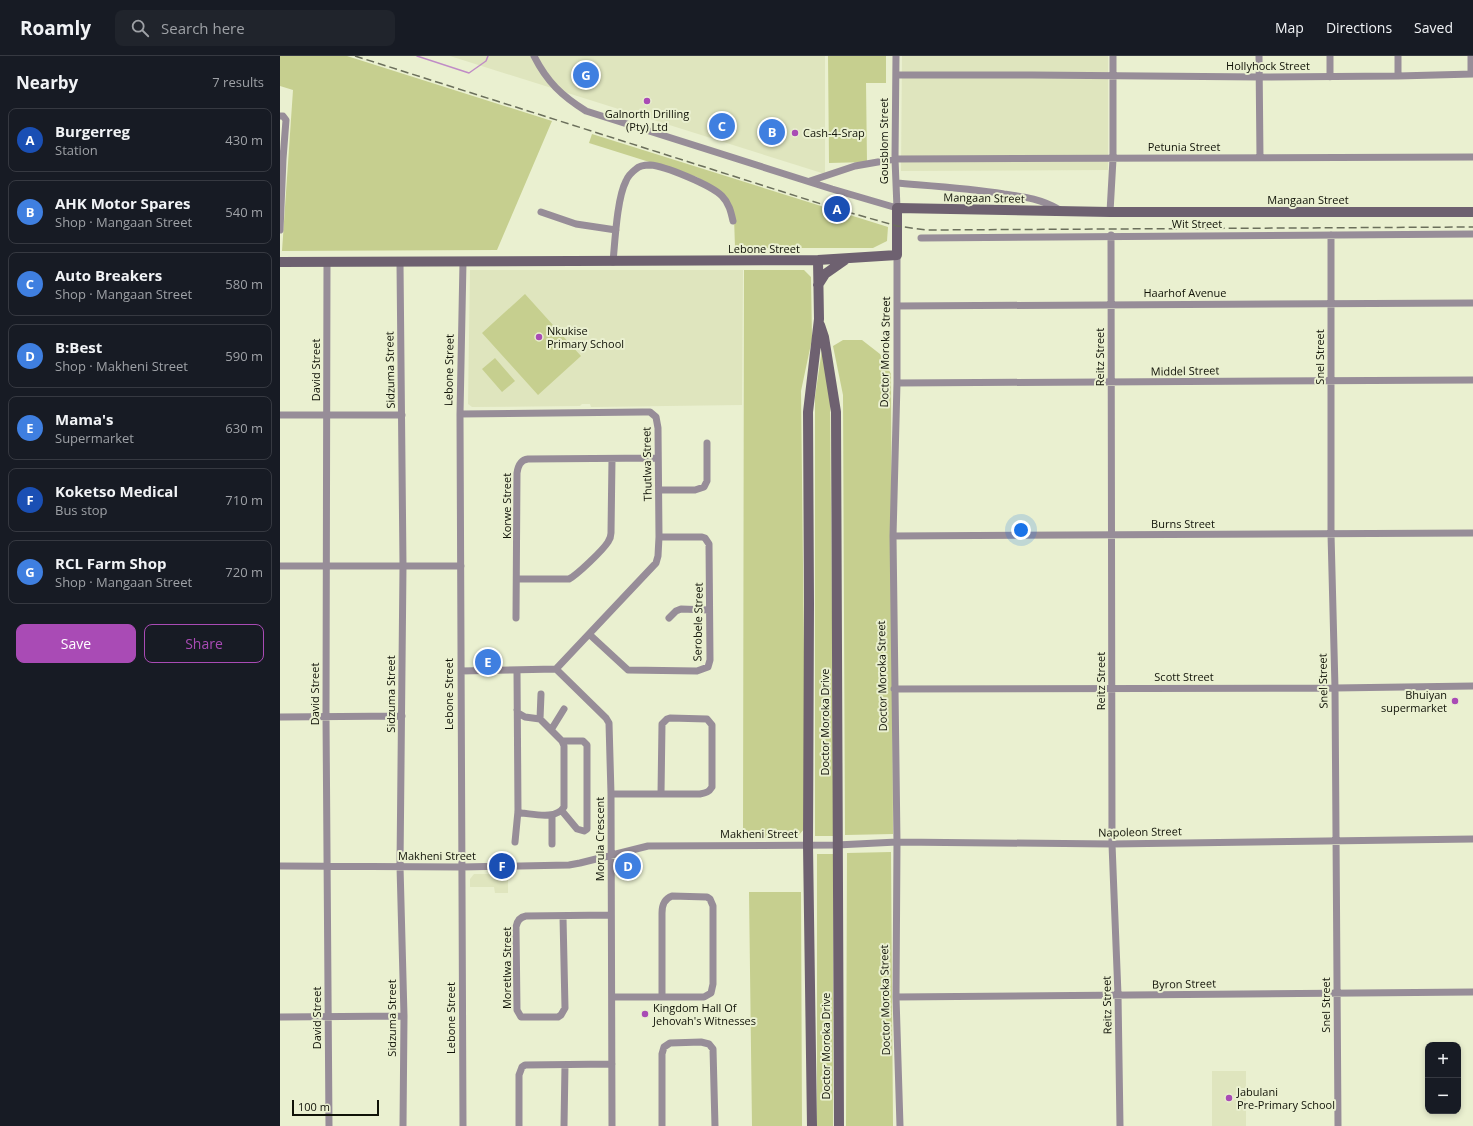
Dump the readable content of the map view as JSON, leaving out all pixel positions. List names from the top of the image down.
{
  "streets": {
    "street": [
      "Hollyhock Street",
      "Gousblom Street",
      "Petunia Street",
      "Mangaan Street",
      "Wit Street",
      "Lebone Street",
      "Haarhof Avenue",
      "Doctor Moroka Street",
      "Reitz Street",
      "Snel Street",
      "David Street",
      "Sidzuma Street",
      "Middel Street",
      "Thutlwa Street",
      "Korwe Street",
      "Burns Street",
      "Serobele Street",
      "Scott Street",
      "Doctor Moroka Drive",
      "Napoleon Street",
      "Makheni Street",
      "Morula Crescent",
      "Moretlwa Street",
      "Byron Street"
    ]
  },
  "crossings": [
    ["Hollyhock Street", "Gousblom Street"],
    ["Gousblom Street", "Petunia Street"],
    ["Gousblom Street", "Mangaan Street"],
    ["Gousblom Street", "Doctor Moroka Street"],
    ["Petunia Street", "Mangaan Street"],
    ["Wit Street", "Reitz Street"],
    ["Wit Street", "Snel Street"],
    ["Lebone Street", "Doctor Moroka Street"],
    ["Lebone Street", "David Street"],
    ["Lebone Street", "Sidzuma Street"],
    ["Lebone Street", "Thutlwa Street"],
    ["Lebone Street", "Doctor Moroka Drive"],
    ["Lebone Street", "Makheni Street"],
    ["Haarhof Avenue", "Doctor Moroka Street"],
    ["Haarhof Avenue", "Reitz Street"],
    ["Haarhof Avenue", "Snel Street"],
    ["Doctor Moroka Street", "Middel Street"],
    ["Doctor Moroka Street", "Burns Street"],
    ["Doctor Moroka Street", "Scott Street"],
    ["Doctor Moroka Street", "Napoleon Street"],
    ["Doctor Moroka Street", "Byron Street"],
    ["Reitz Street", "Middel Street"],
    ["Reitz Street", "Burns Street"],
    ["Reitz Street", "Scott Street"],
    ["Reitz Street", "Napoleon Street"],
    ["Reitz Street", "Byron Street"],
    ["Snel Street", "Middel Street"],
    ["Snel Street", "Burns Street"],
    ["Snel Street", "Scott Street"],
    ["Snel Street", "Napoleon Street"],
    ["Snel Street", "Byron Street"],
    ["David Street", "Makheni Street"],
    ["Sidzuma Street", "Makheni Street"],
    ["Thutlwa Street", "Korwe Street"],
    ["Thutlwa Street", "Serobele Street"],
    ["Thutlwa Street", "Morula Crescent"],
    ["Doctor Moroka Drive", "Napoleon Street"],
    ["Doctor Moroka Drive", "Makheni Street"],
    ["Napoleon Street", "Makheni Street"],
    ["Makheni Street", "Morula Crescent"],
    ["Morula Crescent", "Moretlwa Street"]
  ],
  "places": [
    "Galnorth Drilling (Pty) Ltd",
    "Cash-4-Srap",
    "Nkukise Primary School",
    "Bhuiyan supermarket",
    "Kingdom Hall Of Jehovah's Witnesses",
    "Jabulani Pre-Primary School"
  ],
  "scale_bar": "100 m",
  "page": {
    "header": "Roamly",
    "search": "Search here",
    "nav": ["Map", "Directions", "Saved"],
    "heading": ["Nearby", "7 results"],
    "pins": [
      "G",
      "C",
      "B",
      "A",
      "E",
      "D",
      "F"
    ],
    "list": [
      {
        "mark": "A",
        "name": "Burgerreg",
        "note": "Station",
        "value": "430 m"
      },
      {
        "mark": "B",
        "name": "AHK Motor Spares",
        "note": "Shop · Mangaan Street",
        "value": "540 m"
      },
      {
        "mark": "C",
        "name": "Auto Breakers",
        "note": "Shop · Mangaan Street",
        "value": "580 m"
      },
      {
        "mark": "D",
        "name": "B:Best",
        "note": "Shop · Makheni Street",
        "value": "590 m"
      },
      {
        "mark": "E",
        "name": "Mama's",
        "note": "Supermarket",
        "value": "630 m"
      },
      {
        "mark": "F",
        "name": "Koketso Medical",
        "note": "Bus stop",
        "value": "710 m"
      },
      {
        "mark": "G",
        "name": "RCL Farm Shop",
        "note": "Shop · Mangaan Street",
        "value": "720 m"
      }
    ],
    "buttons": ["Save", "Share"],
    "map_buttons": ["+", "−"],
    "scale": "100 m"
  }
}
